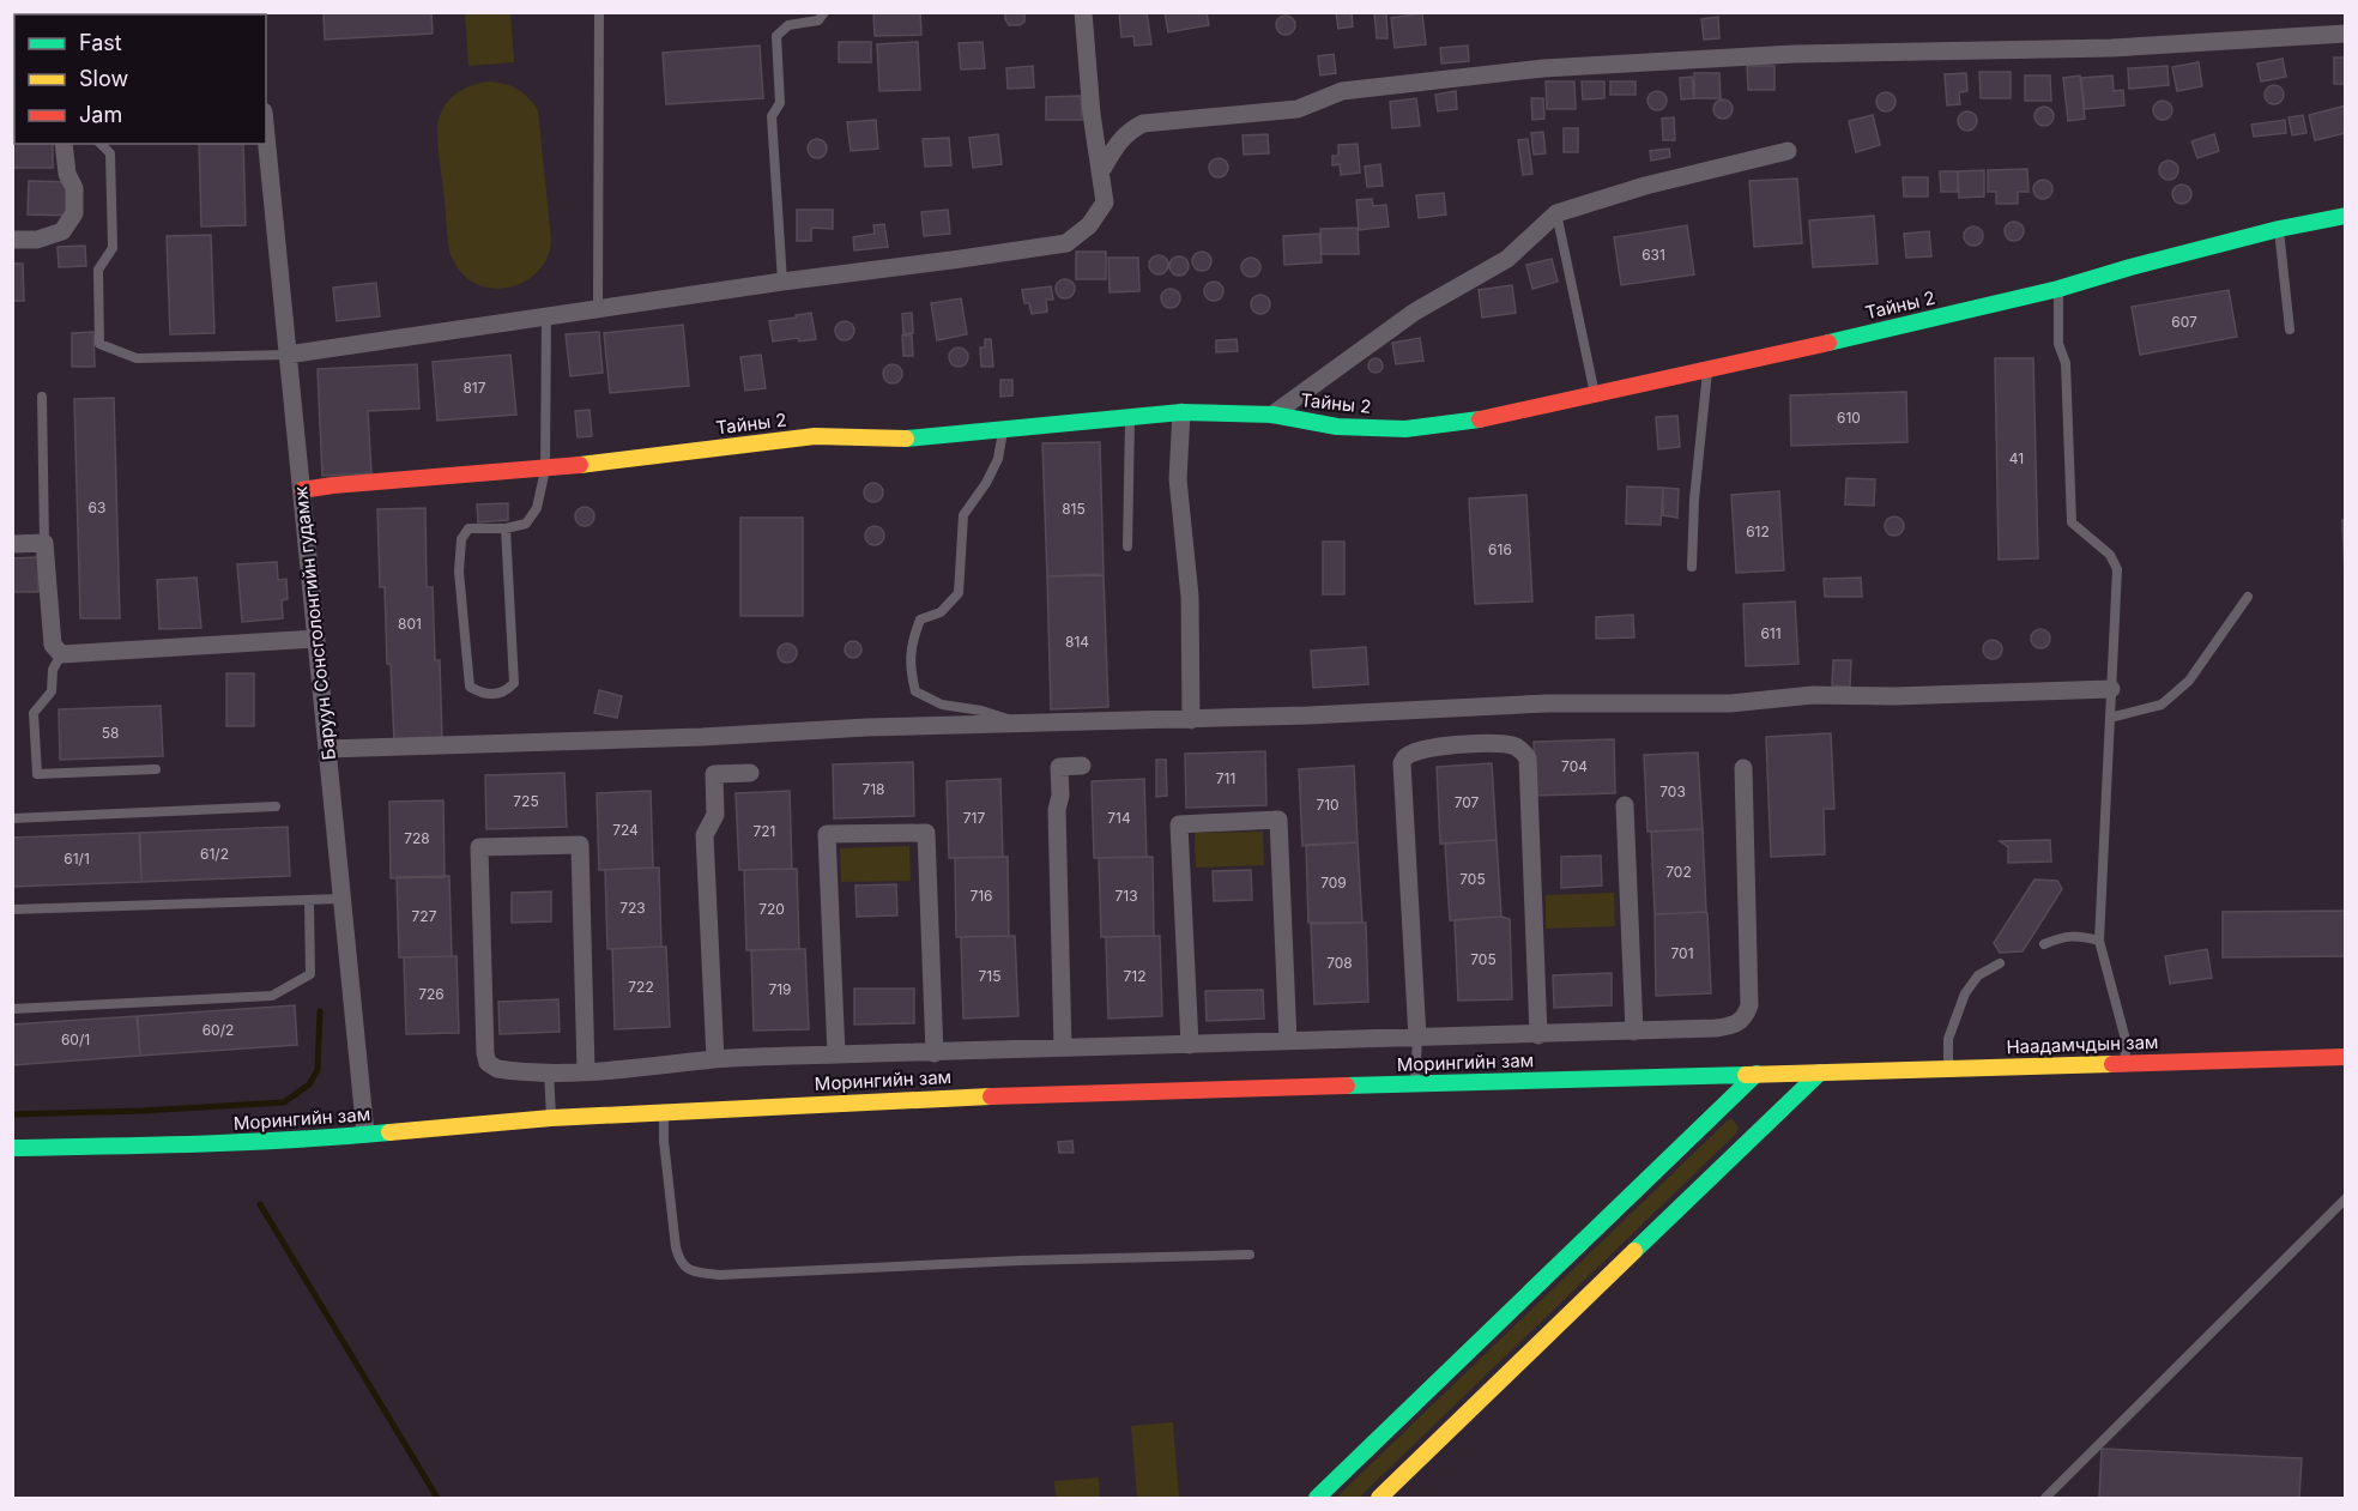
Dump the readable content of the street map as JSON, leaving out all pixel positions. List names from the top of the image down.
{
  "streets": {
    "street": [
      "Тайны 2",
      "Баруун Сонсголонгийн гудамж",
      "Наадамчдын зам",
      "Морингийн зам"
    ]
  },
  "crossings": [
    ["Тайны 2", "Баруун Сонсголонгийн гудамж"],
    ["Баруун Сонсголонгийн гудамж", "Морингийн зам"],
    ["Наадамчдын зам", "Морингийн зам"]
  ],
  "house_numbers": [
    "631",
    "607",
    "817",
    "610",
    "41",
    "63",
    "815",
    "612",
    "616",
    "801",
    "611",
    "814",
    "58",
    "704",
    "711",
    "718",
    "703",
    "725",
    "707",
    "710",
    "717",
    "714",
    "724",
    "721",
    "728",
    "61/2",
    "61/1",
    "702",
    "705",
    "709",
    "716",
    "713",
    "723",
    "720",
    "727",
    "701",
    "705",
    "708",
    "715",
    "712",
    "722",
    "719",
    "726",
    "60/2",
    "60/1"
  ],
  "legend": ["Fast", "Slow", "Jam"]
}
